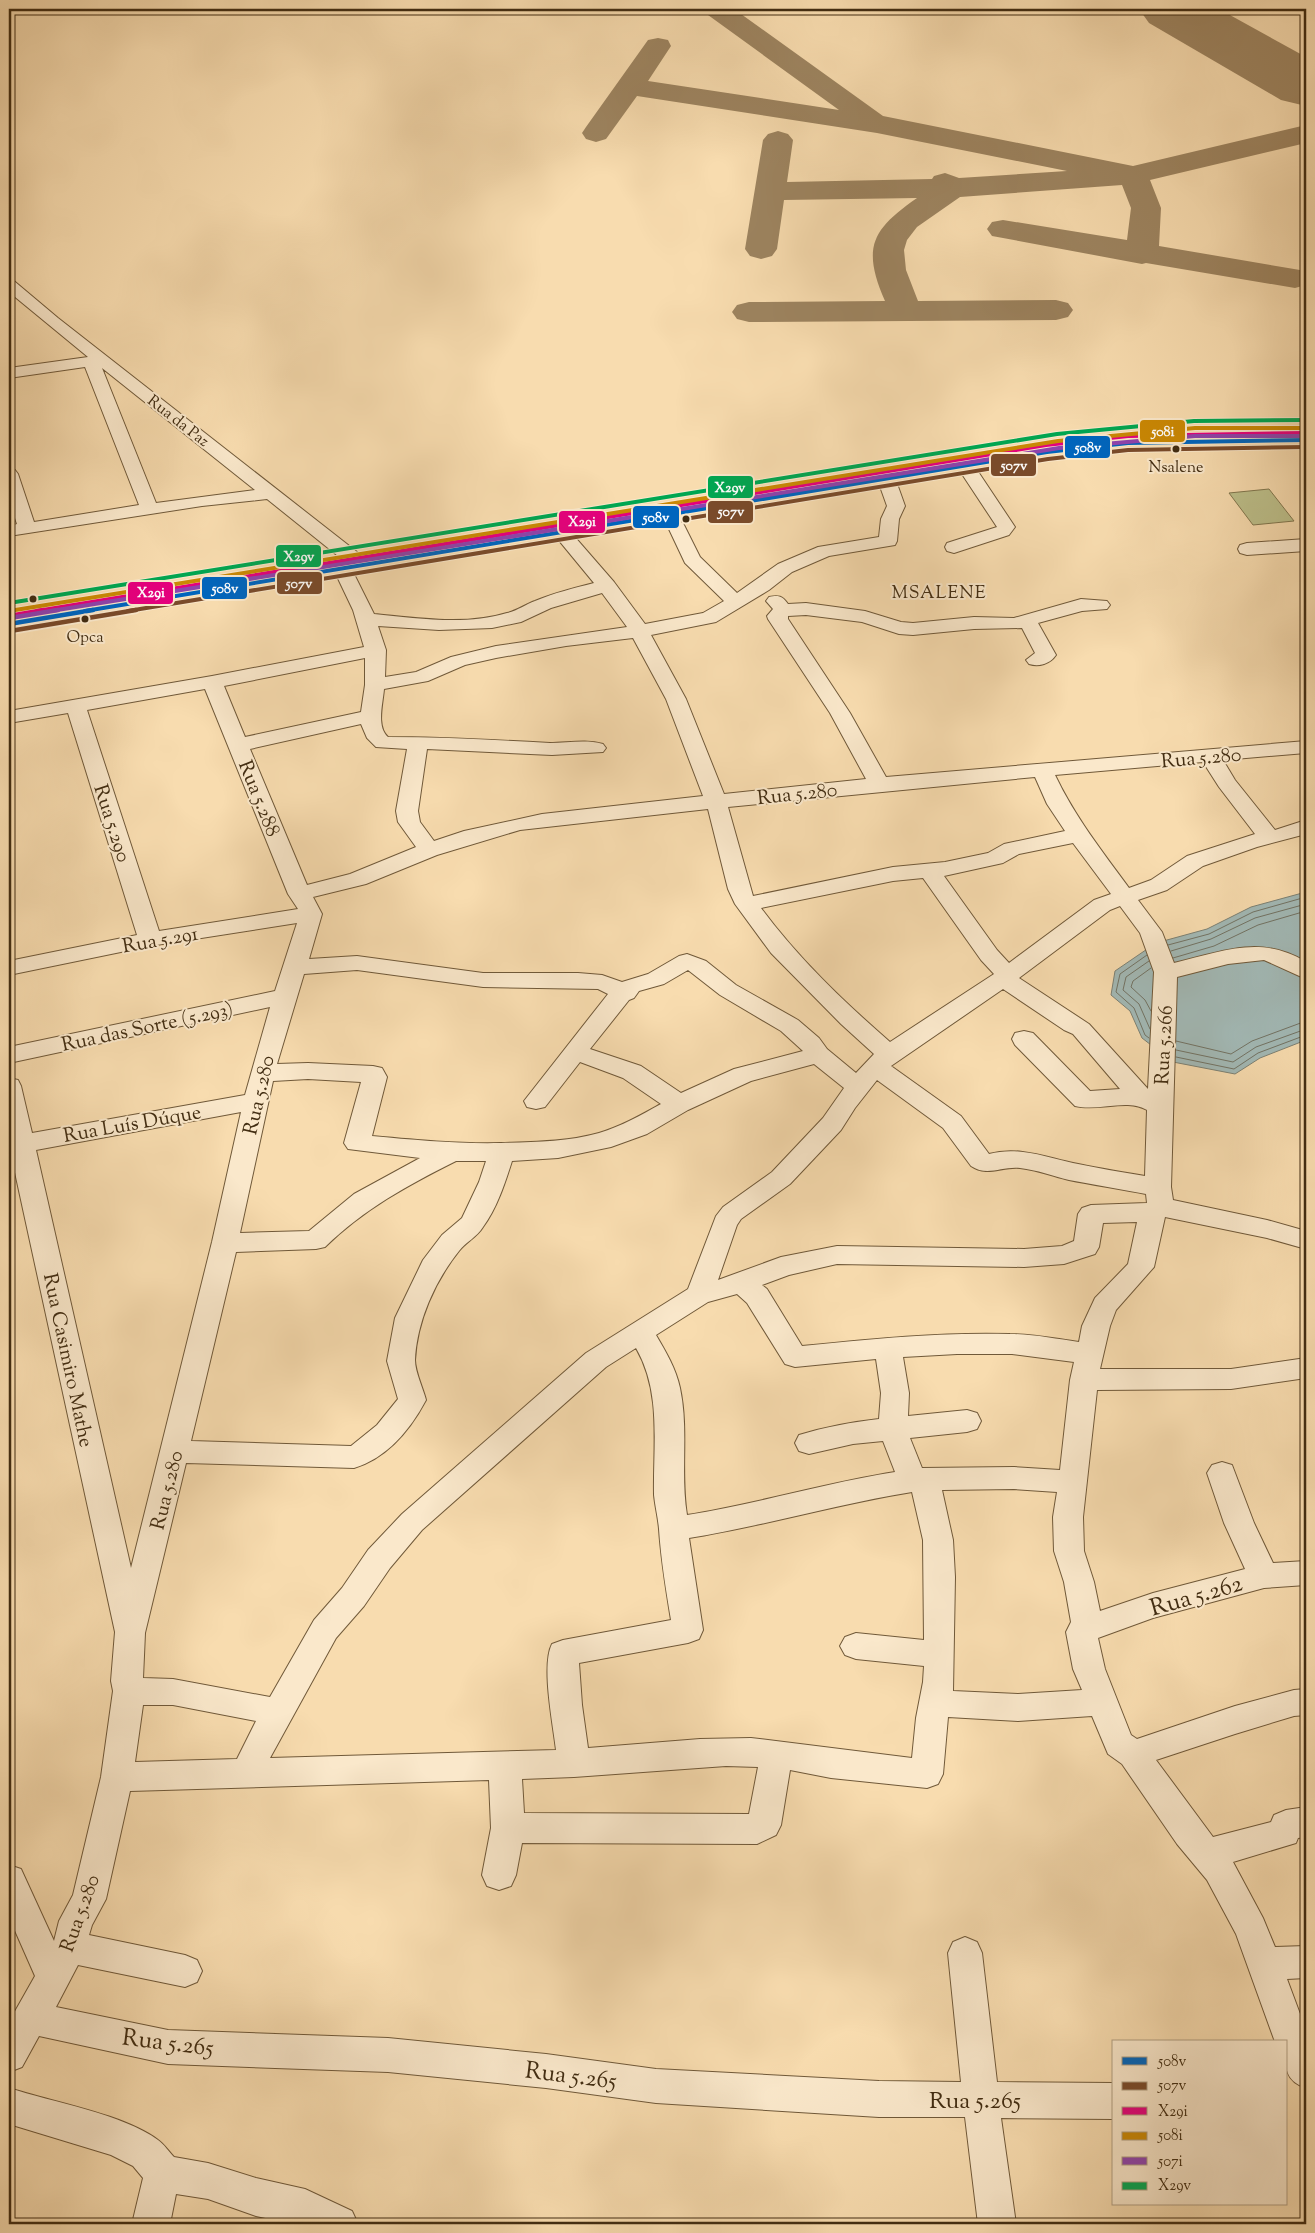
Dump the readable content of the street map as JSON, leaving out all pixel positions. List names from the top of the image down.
{
  "streets": {
    "street": [
      "Rua da Paz",
      "Rua 5.280",
      "Rua 5.288",
      "Rua 5.290",
      "Rua 5.291",
      "Rua das Sorte (5.293)",
      "Rua 5.266",
      "Rua Luís Dúque",
      "Rua Casimiro Mathe",
      "Rua 5.262",
      "Rua 5.265"
    ]
  },
  "crossings": [
    ["Rua 5.280", "Rua 5.288"],
    ["Rua 5.280", "Rua 5.291"],
    ["Rua 5.280", "Rua das Sorte (5.293)"],
    ["Rua 5.280", "Rua 5.266"],
    ["Rua 5.280", "Rua Luís Dúque"],
    ["Rua 5.280", "Rua Casimiro Mathe"],
    ["Rua 5.280", "Rua 5.265"],
    ["Rua 5.288", "Rua 5.291"],
    ["Rua 5.290", "Rua 5.291"],
    ["Rua 5.266", "Rua 5.262"],
    ["Rua Luís Dúque", "Rua Casimiro Mathe"]
  ],
  "districts": ["MSALENE"],
  "places": ["Nsalene", "Opca"],
  "lines": [
    "transit line X29v",
    "transit line 508i",
    "transit line X29i",
    "transit line 507i",
    "transit line 508v",
    "transit line 507v"
  ],
  "legend": [
    "508v",
    "507v",
    "X29i",
    "508i",
    "507i",
    "X29v"
  ]
}
